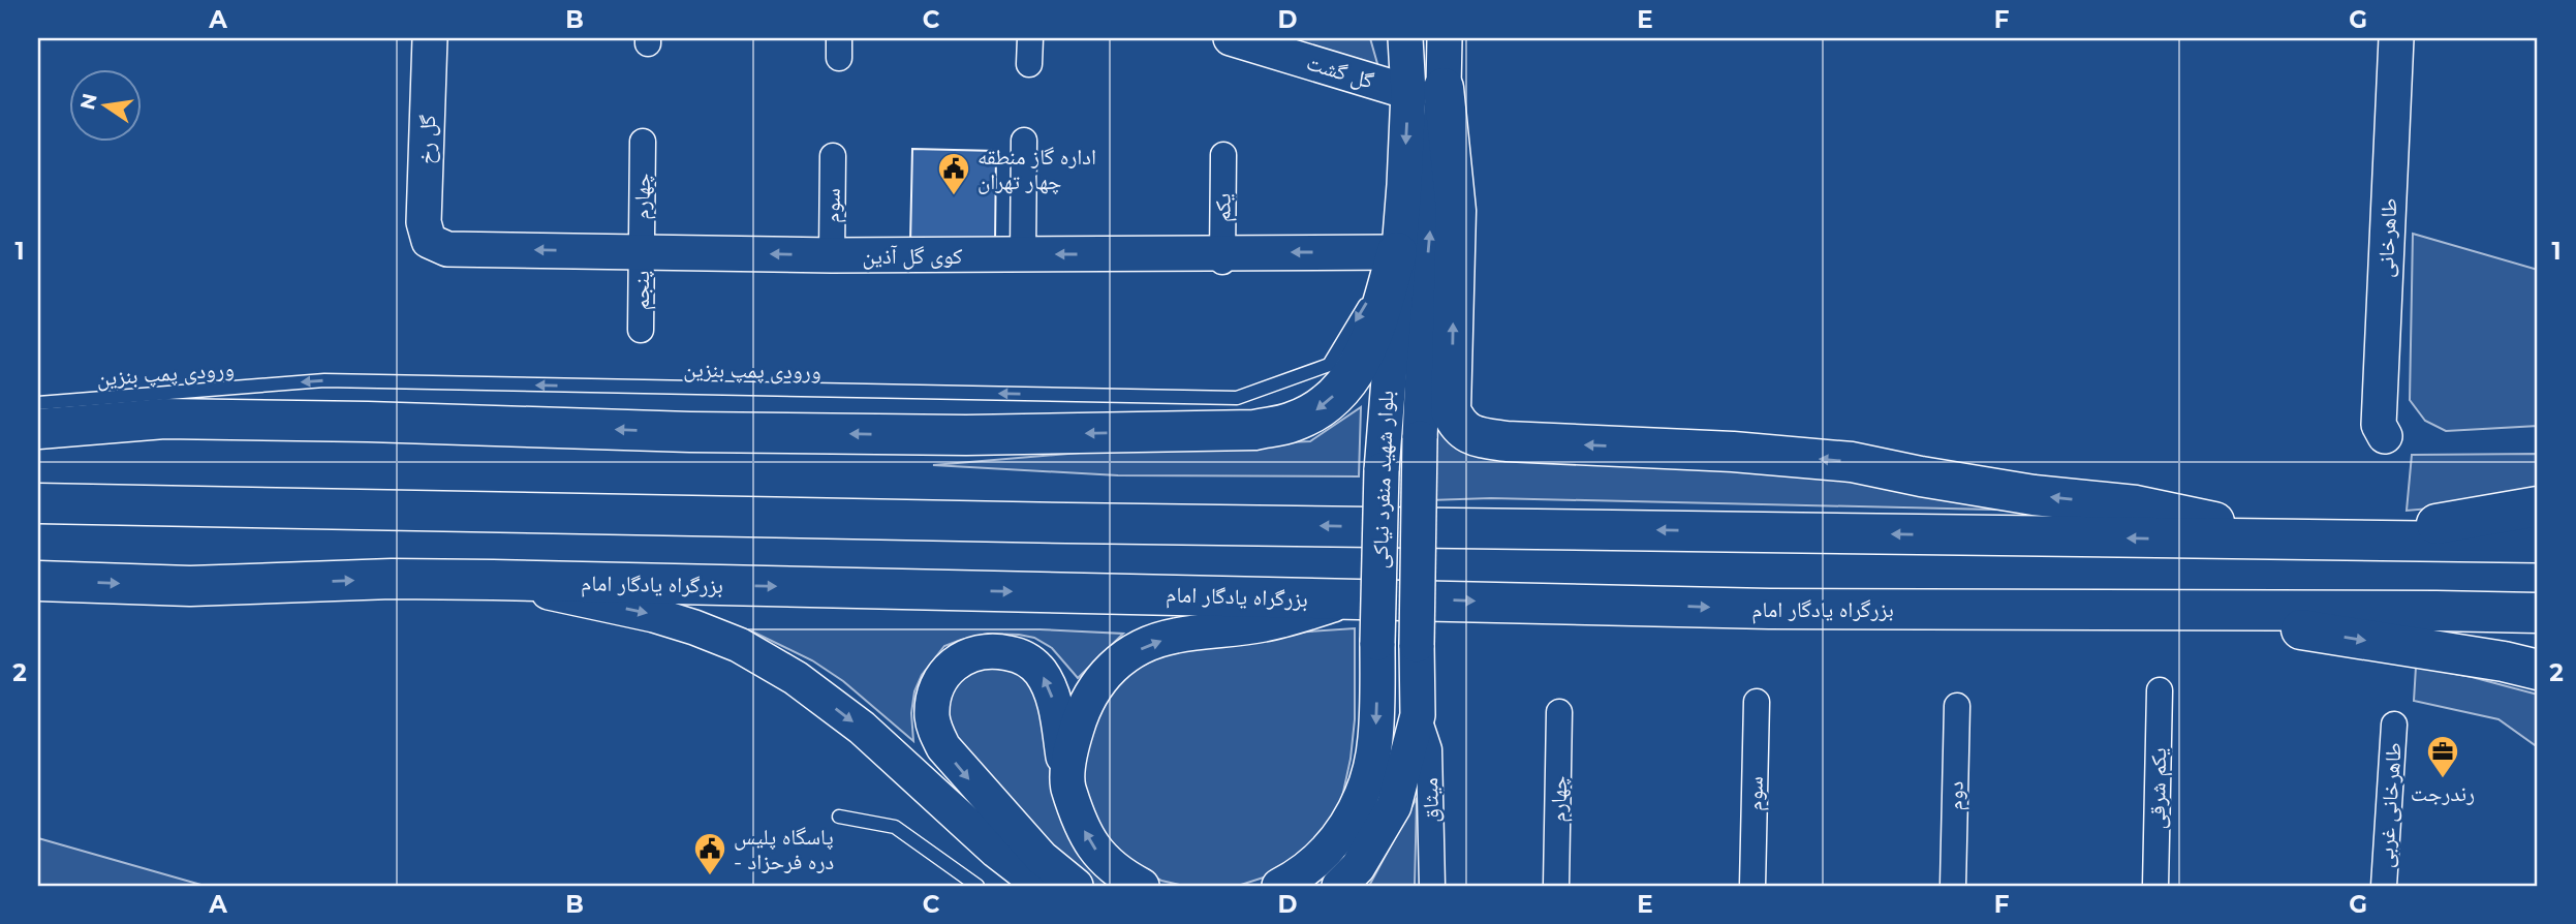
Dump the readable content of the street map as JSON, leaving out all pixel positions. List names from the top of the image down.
{
  "streets": {
    "highway": ["بزرگراه یادگار امام"],
    "main road": [
      "گل گشت",
      "گل رخ",
      "طاهرخانی",
      "کوی گل آذین",
      "بلوار شهید منفرد نیاکی"
    ],
    "street": [
      "چهارم",
      "سوم",
      "یکم",
      "پنجم",
      "یکم شرقی",
      "دوم",
      "میثاق",
      "طاهرخانی غربی"
    ],
    "lane": ["ورودی پمپ بنزین"]
  },
  "crossings": [
    ["گل گشت", "بلوار شهید منفرد نیاکی"],
    ["گل رخ", "کوی گل آذین"],
    ["چهارم", "کوی گل آذین"],
    ["چهارم", "پنجم"],
    ["سوم", "کوی گل آذین"],
    ["یکم", "کوی گل آذین"],
    ["کوی گل آذین", "پنجم"],
    ["کوی گل آذین", "ورودی پمپ بنزین"],
    ["کوی گل آذین", "بلوار شهید منفرد نیاکی"],
    ["ورودی پمپ بنزین", "بلوار شهید منفرد نیاکی"],
    ["بلوار شهید منفرد نیاکی", "میثاق"]
  ],
  "one_way": ["کوی گل آذین", "ورودی پمپ بنزین"],
  "places": {
    "public building": ["اداره گاز منطقه چهار تهران", "پاسگاه پلیس - دره فرحزاد"],
    "office": ["رندرجت"]
  },
  "north": "left",
  "grid": {
    "columns": [
      "A",
      "B",
      "C",
      "D",
      "E",
      "F",
      "G"
    ],
    "rows": ["1", "2"]
  }
}
